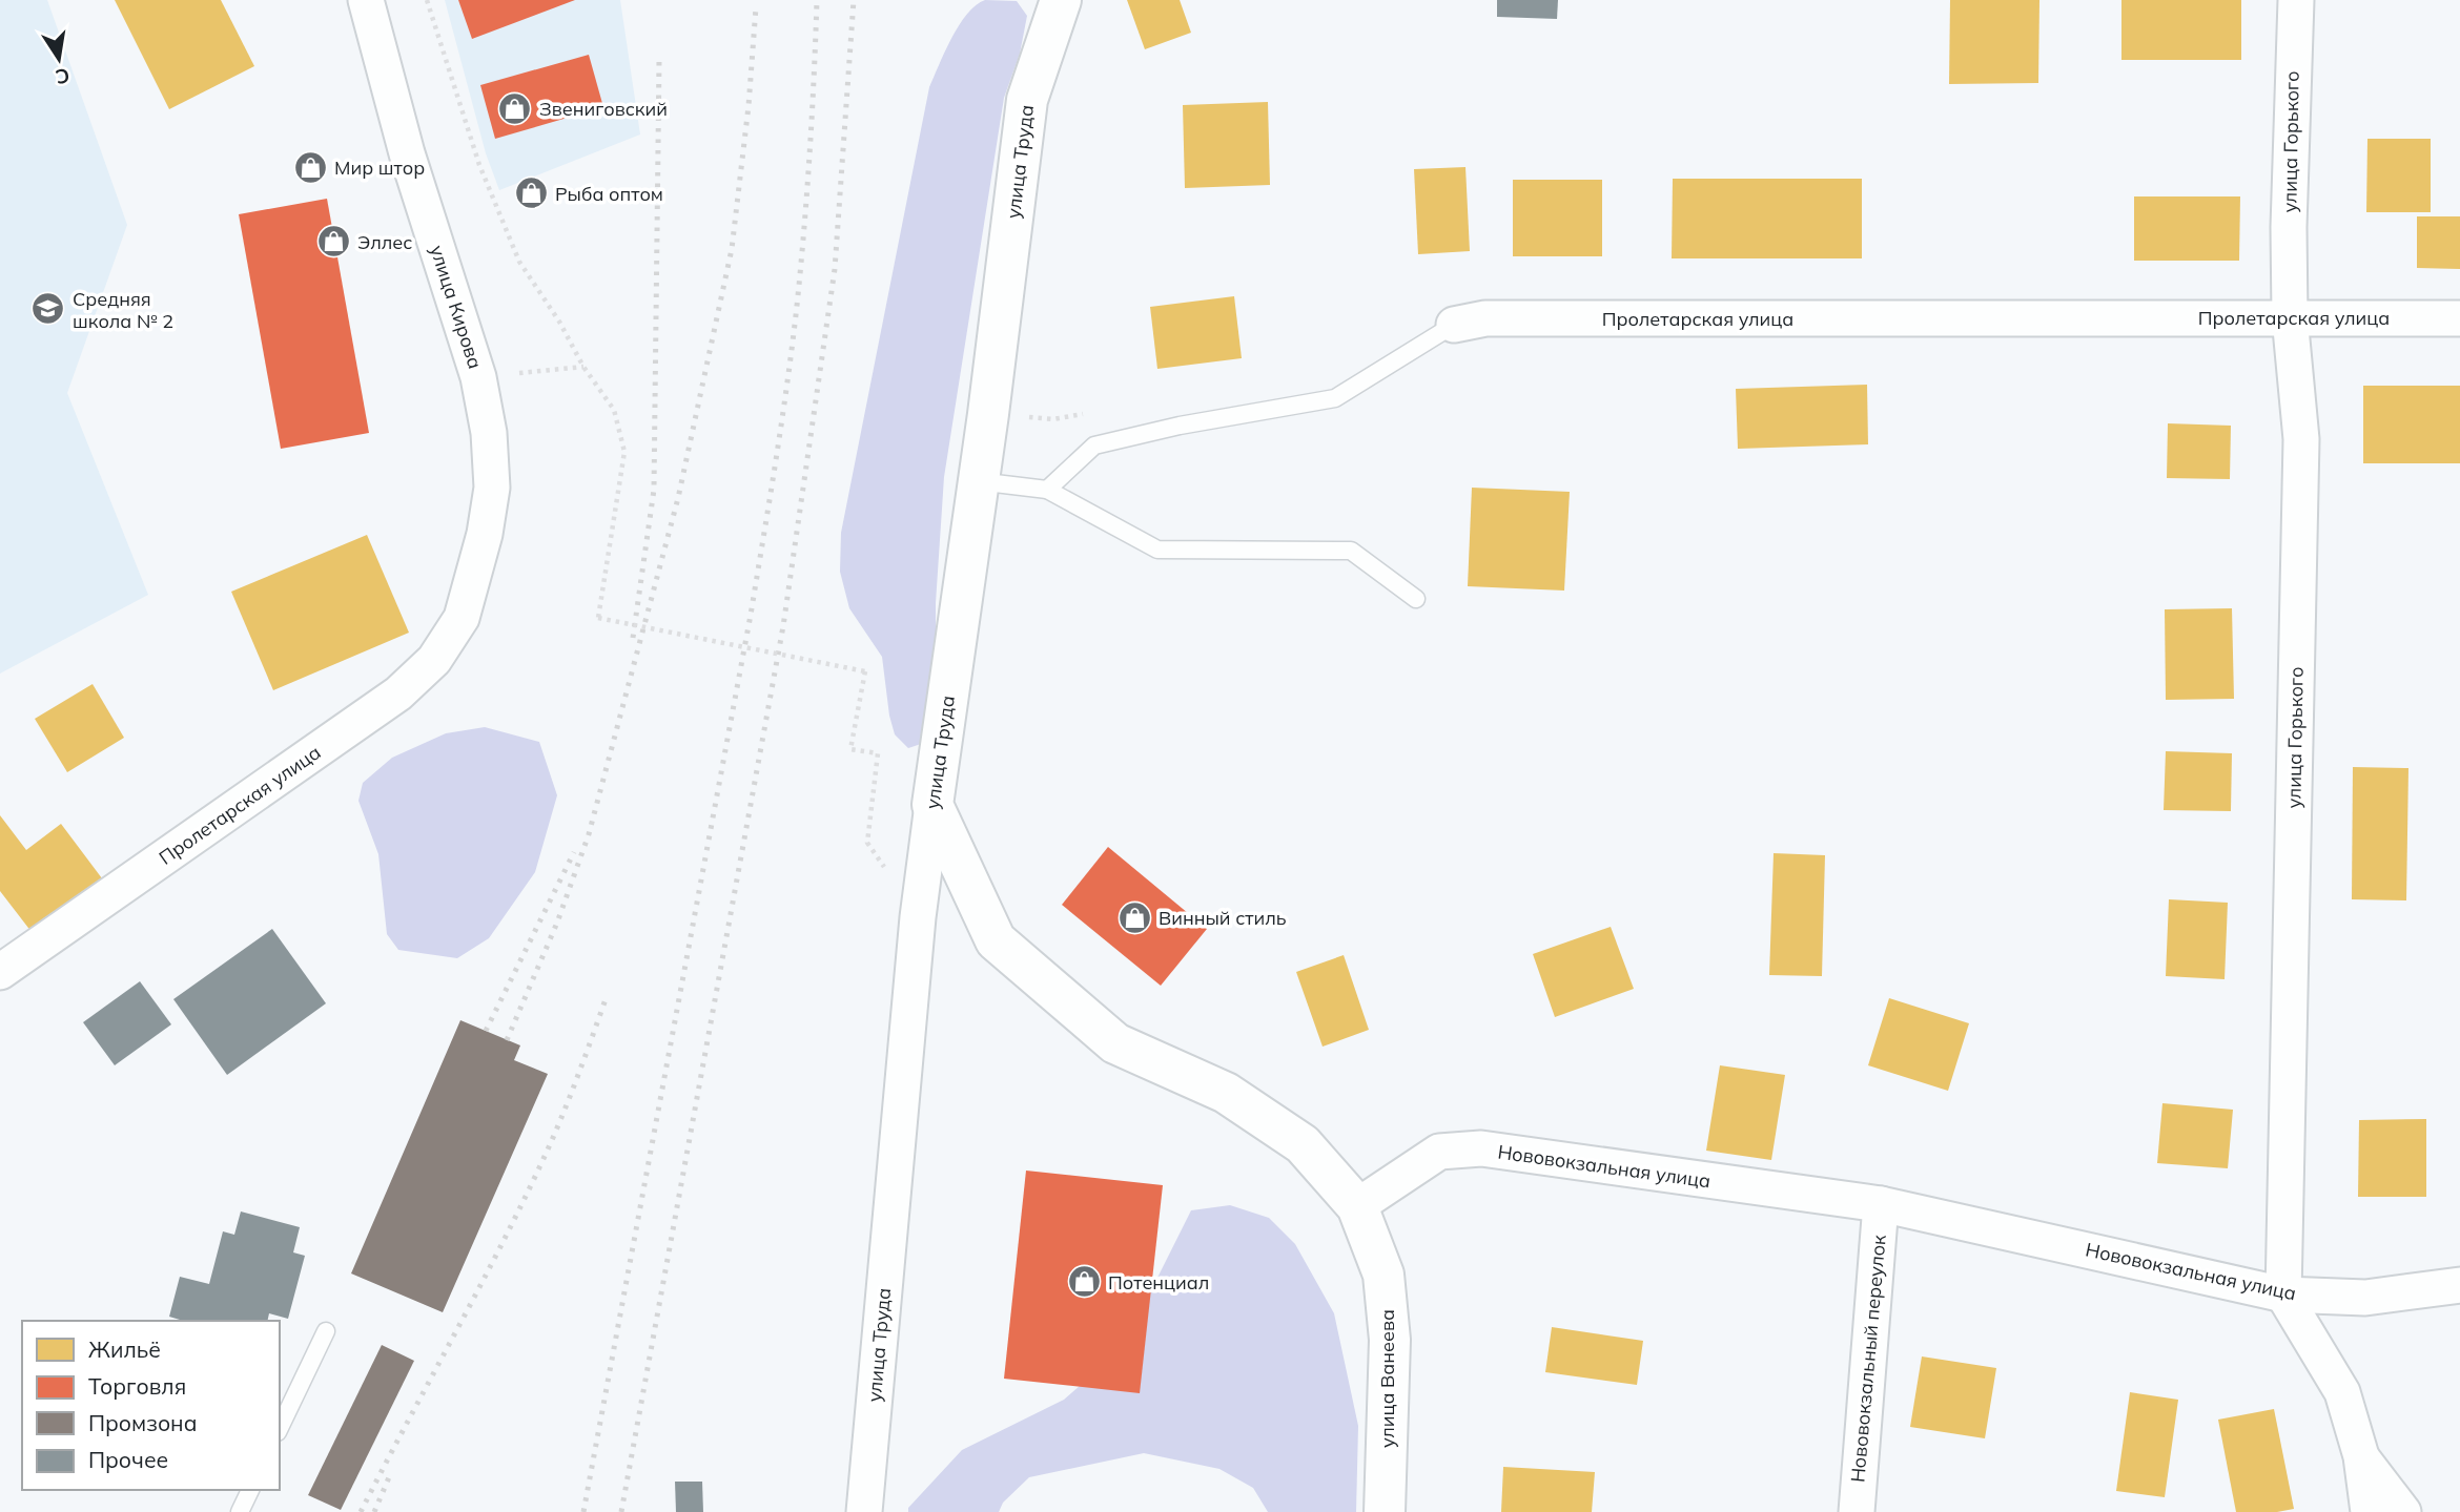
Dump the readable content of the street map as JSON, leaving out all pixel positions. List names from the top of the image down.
{
  "streets": {
    "street": [
      "улица Горького",
      "улица Труда",
      "улица Кирова",
      "Пролетарская улица",
      "Нововокзальная улица",
      "Нововокзальный переулок",
      "улица Ванеева"
    ]
  },
  "crossings": [
    ["улица Горького", "Пролетарская улица"],
    ["улица Горького", "Нововокзальная улица"],
    ["улица Кирова", "Пролетарская улица"],
    ["Нововокзальная улица", "Нововокзальный переулок"],
    ["Нововокзальная улица", "улица Ванеева"]
  ],
  "places": {
    "shop": [
      "Звениговский",
      "Мир штор",
      "Рыба оптом",
      "Эллес",
      "Винный стиль",
      "Потенциал"
    ],
    "school or university": ["Средняя школа № 2"]
  },
  "legend": [
    "Жильё",
    "Торговля",
    "Промзона",
    "Прочее"
  ],
  "north": "bottom"
}
